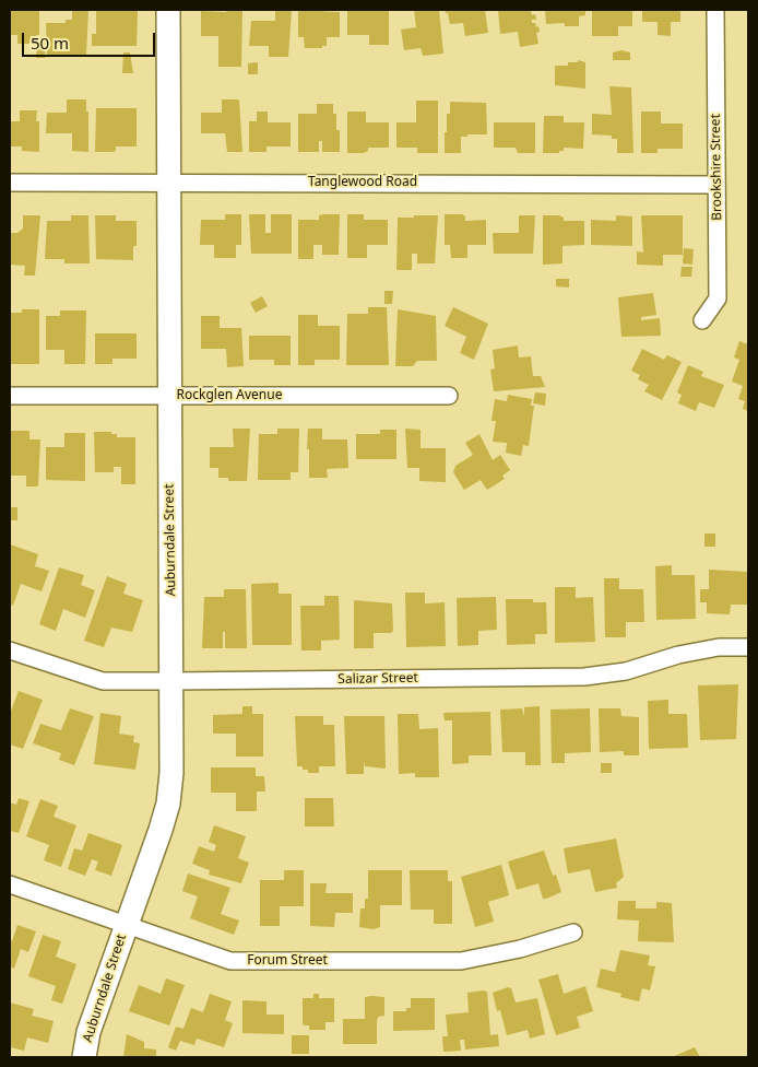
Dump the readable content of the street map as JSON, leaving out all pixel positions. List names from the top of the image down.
{
  "streets": {
    "street": [
      "Brookshire Street",
      "Tanglewood Road",
      "Rockglen Avenue",
      "Auburndale Street",
      "Salizar Street",
      "Forum Street"
    ]
  },
  "crossings": [
    ["Brookshire Street", "Tanglewood Road"],
    ["Tanglewood Road", "Auburndale Street"],
    ["Rockglen Avenue", "Auburndale Street"],
    ["Auburndale Street", "Salizar Street"],
    ["Auburndale Street", "Forum Street"]
  ],
  "scale_bar": "50 m"
}
